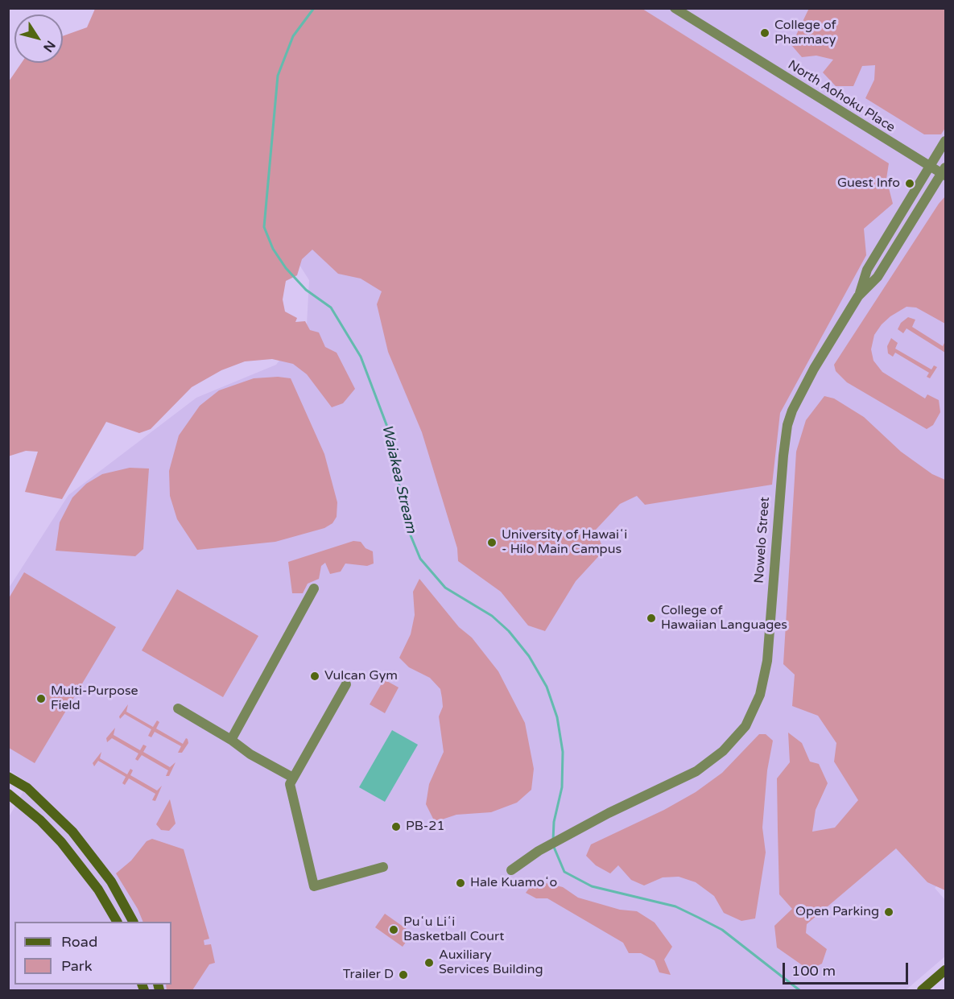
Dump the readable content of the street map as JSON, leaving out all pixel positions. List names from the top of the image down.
{
  "streets": {
    "street": ["North Aohoku Place", "Nowelo Street"]
  },
  "crossings": [
    ["North Aohoku Place", "Nowelo Street"]
  ],
  "water": ["Waiakea Stream"],
  "places": [
    "College of Pharmacy",
    "Guest Info",
    "University of Hawaiʻi - Hilo Main Campus",
    "College of Hawaiian Languages",
    "Vulcan Gym",
    "Multi-Purpose Field",
    "PB-21",
    "Hale Kuamoʻo",
    "Open Parking",
    "Puʻu Liʻi Basketball Court",
    "Auxiliary Services Building",
    "Trailer D"
  ],
  "legend": ["Road", "Park"],
  "scale_bar": "100 m",
  "north": "bottom right"
}
